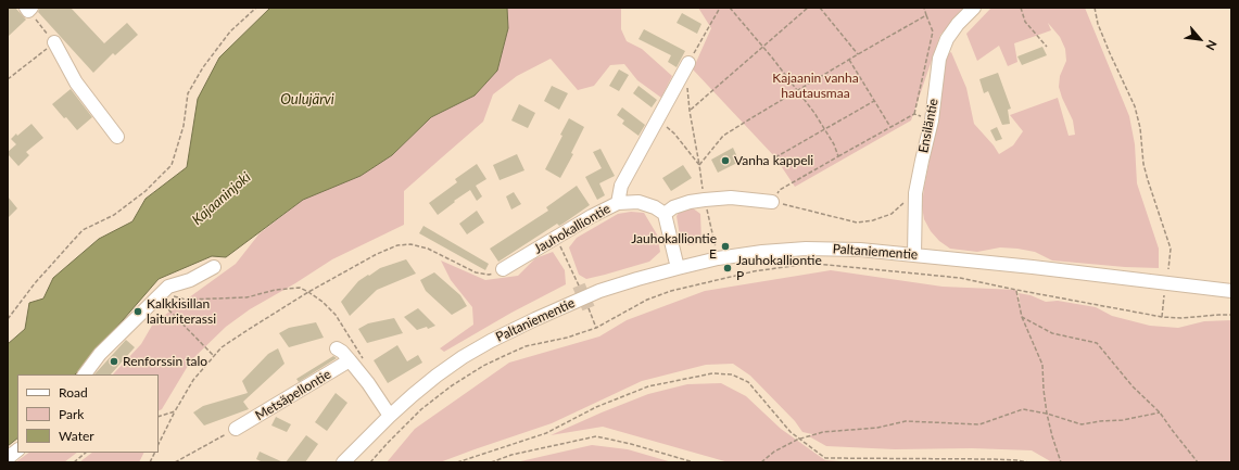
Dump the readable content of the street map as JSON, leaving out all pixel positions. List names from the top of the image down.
{
  "streets": {
    "street": [
      "Ensiläntie",
      "Jauhokalliontie",
      "Paltaniementie",
      "Metsäpellontie"
    ]
  },
  "crossings": [
    ["Ensiläntie", "Paltaniementie"]
  ],
  "water": ["Oulujärvi", "Kajaaninjoki"],
  "parks": ["Kajaanin vanha hautausmaa"],
  "places": [
    "Vanha kappeli",
    "Jauhokalliontie E",
    "Jauhokalliontie P",
    "Kalkkisillan laituriterassi",
    "Renforssin talo"
  ],
  "legend": ["Road", "Park", "Water"],
  "north": "bottom right"
}
